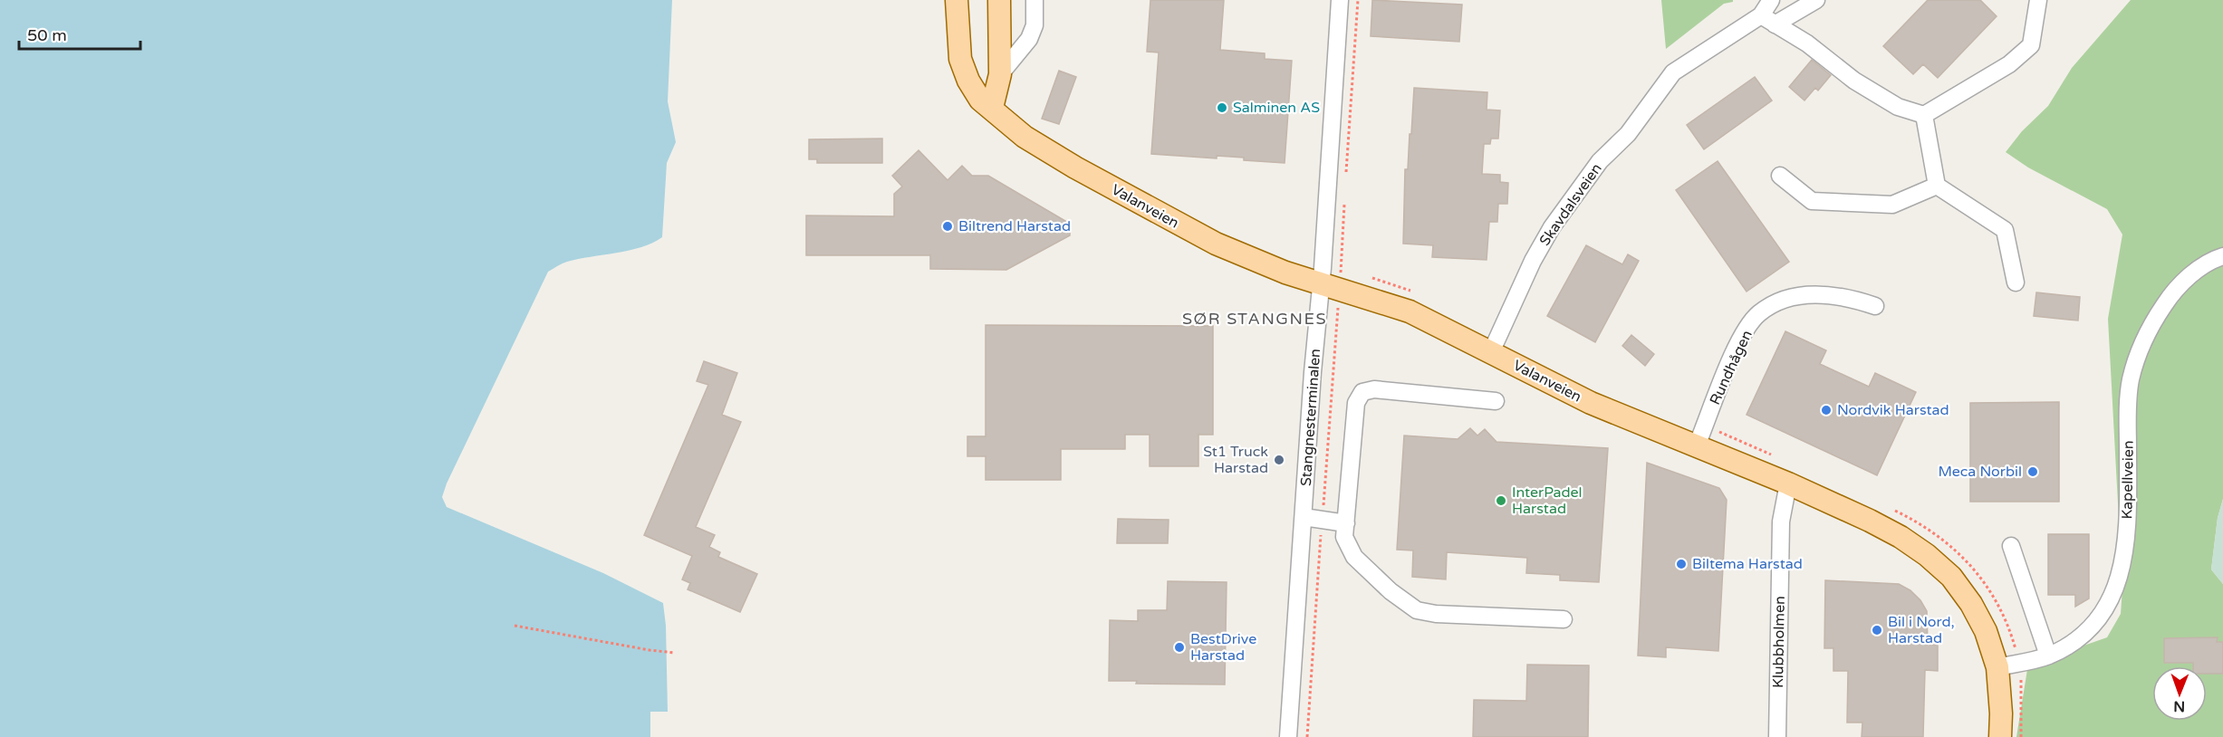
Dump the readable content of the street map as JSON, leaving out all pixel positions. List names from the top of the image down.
{
  "streets": {
    "main road": ["Valanveien"],
    "street": [
      "Skavdalsveien",
      "Rundhågen",
      "Stangnesterminalen",
      "Kapellveien",
      "Klubbholmen"
    ]
  },
  "crossings": [
    ["Skavdalsveien", "Valanveien"],
    ["Valanveien", "Rundhågen"],
    ["Valanveien", "Stangnesterminalen"],
    ["Valanveien", "Kapellveien"],
    ["Valanveien", "Klubbholmen"]
  ],
  "districts": ["SØR STANGNES"],
  "places": [
    "Salminen AS",
    "Biltrend Harstad",
    "Nordvik Harstad",
    "St1 Truck Harstad",
    "Meca Norbil",
    "InterPadel Harstad",
    "Biltema Harstad",
    "Bil i Nord, Harstad",
    "BestDrive Harstad"
  ],
  "scale_bar": "50 m",
  "north": "bottom"
}
